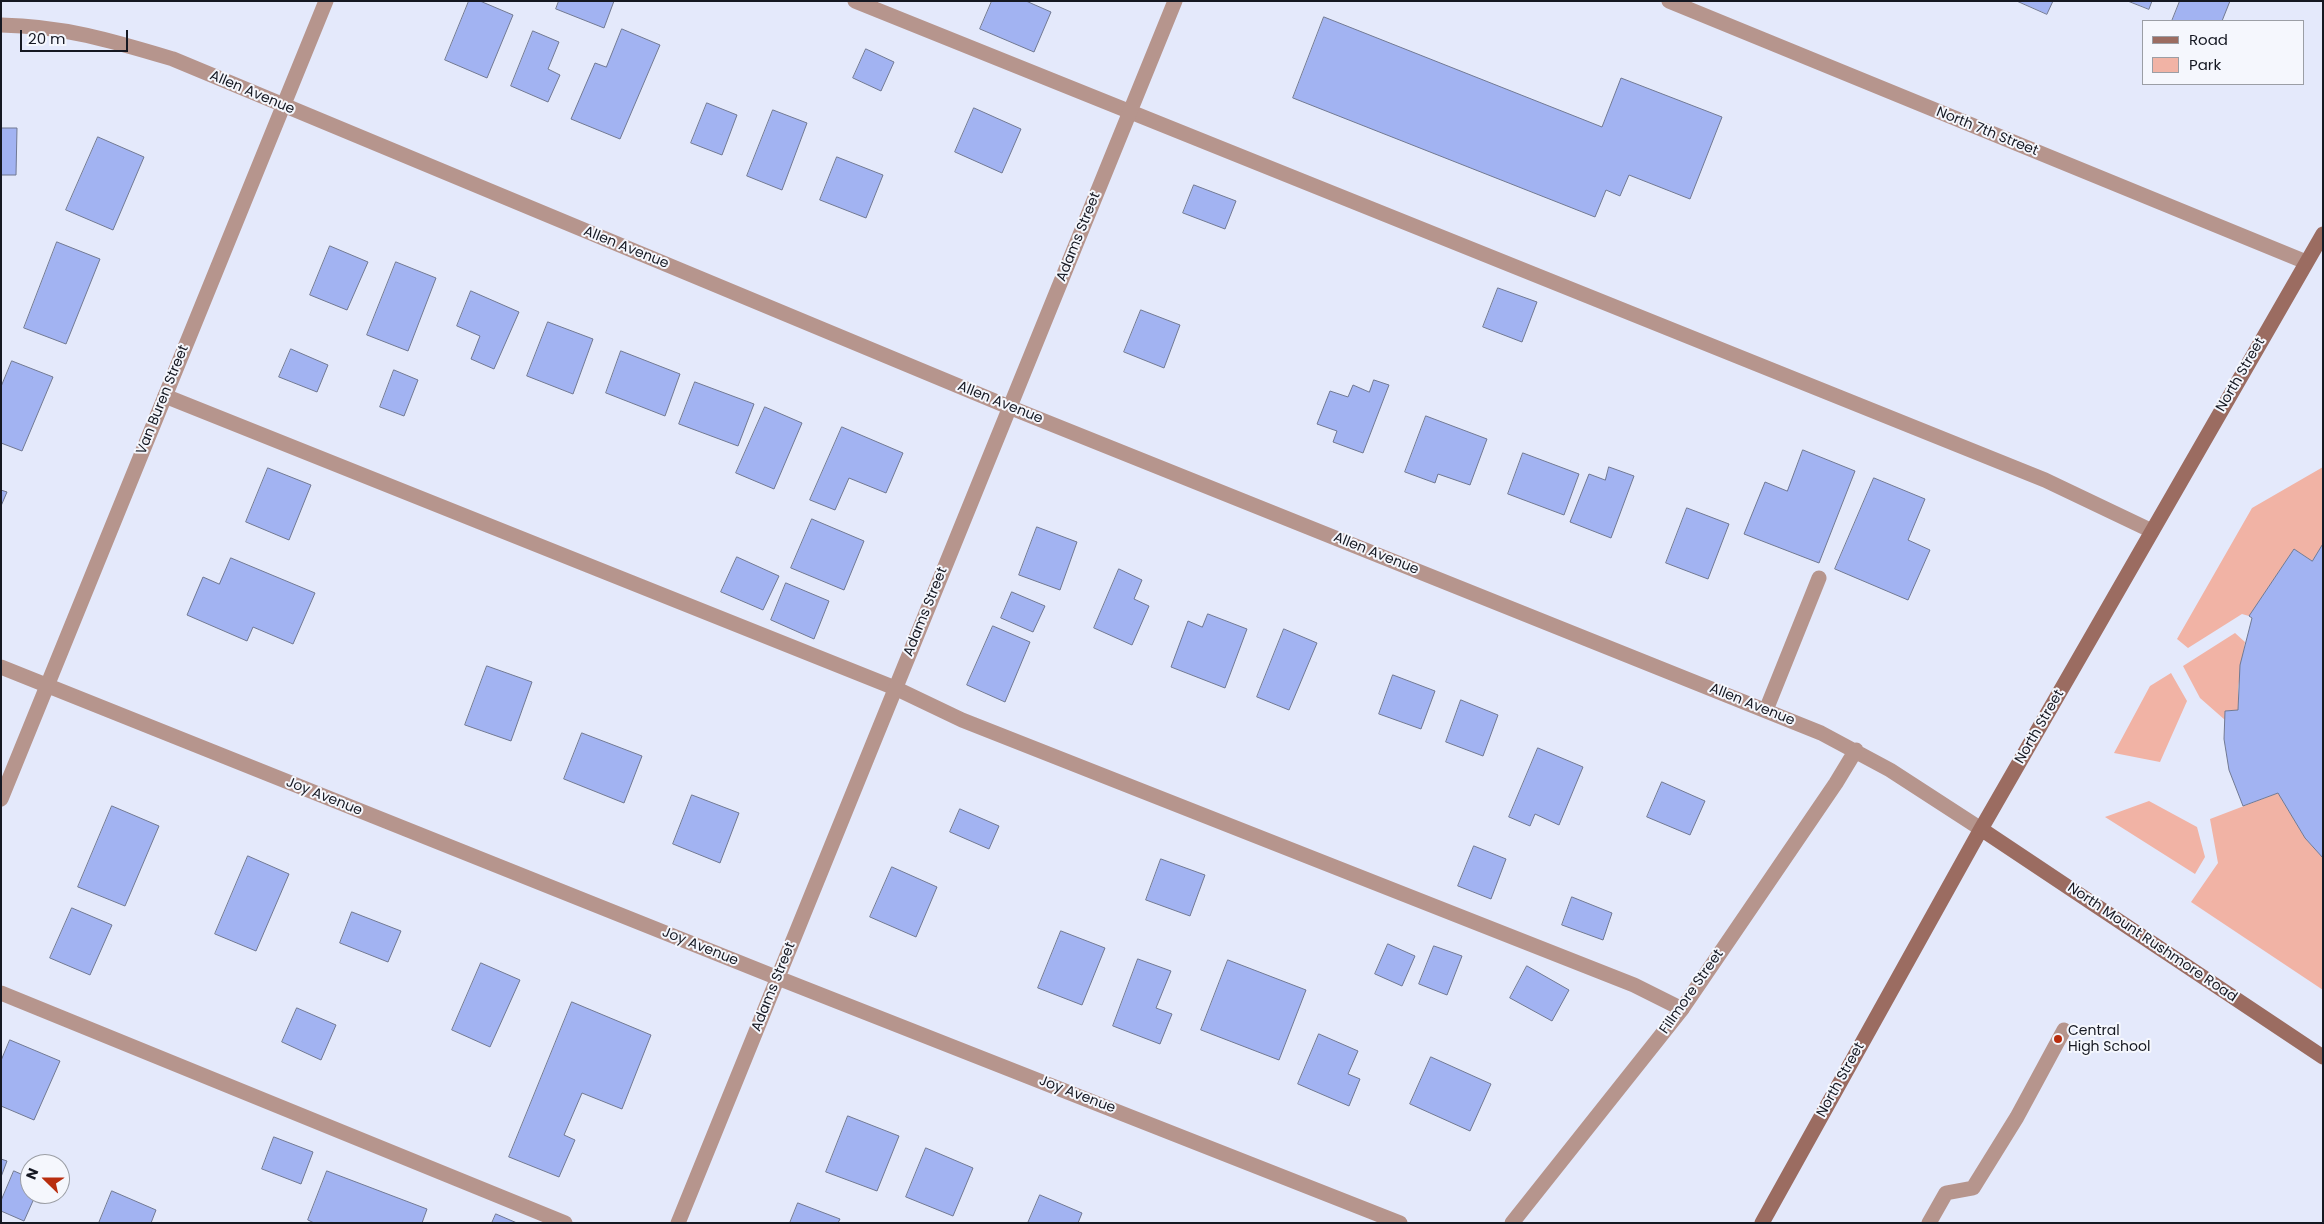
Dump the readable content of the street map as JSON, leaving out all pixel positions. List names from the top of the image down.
{
  "streets": {
    "main road": ["North Street", "North Mount Rushmore Road"],
    "street": [
      "Allen Avenue",
      "North 7th Street",
      "Adams Street",
      "Van Buren Street",
      "Joy Avenue",
      "Fillmore Street"
    ]
  },
  "crossings": [
    ["Allen Avenue", "Adams Street"],
    ["Allen Avenue", "North Street"],
    ["Allen Avenue", "Van Buren Street"],
    ["Allen Avenue", "North Mount Rushmore Road"],
    ["Allen Avenue", "Fillmore Street"],
    ["North 7th Street", "North Street"],
    ["Adams Street", "Joy Avenue"],
    ["North Street", "North Mount Rushmore Road"],
    ["Van Buren Street", "Joy Avenue"]
  ],
  "places": ["Central High School"],
  "legend": ["Road", "Park"],
  "scale_bar": "20 m",
  "north": "left"
}
